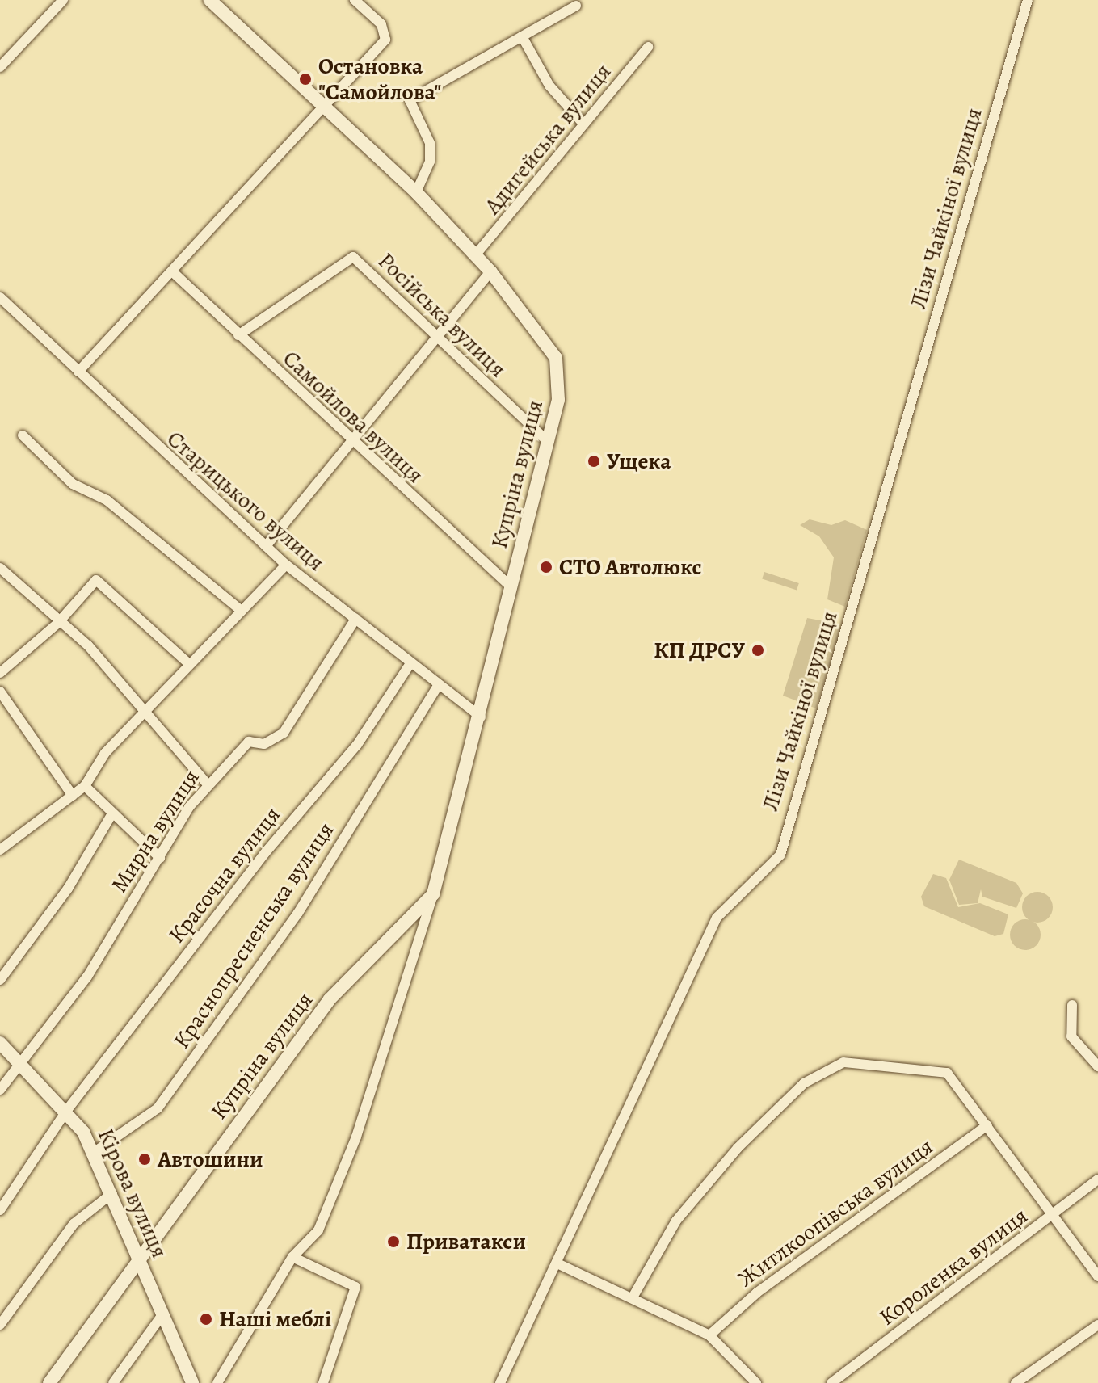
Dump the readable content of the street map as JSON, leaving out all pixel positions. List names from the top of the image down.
{
  "streets": {
    "main road": ["Купріна вулиця", "Кірова вулиця"],
    "street": [
      "Адигейська вулиця",
      "Лізи Чайкіної вулиця",
      "Російська вулиця",
      "Самойлова вулиця",
      "Старицького вулиця",
      "Мирна вулиця",
      "Красочна вулиця",
      "Краснопресненська вулиця",
      "Житлкоопівська вулиця",
      "Короленка вулиця"
    ]
  },
  "crossings": [
    ["Адигейська вулиця", "Купріна вулиця"],
    ["Російська вулиця", "Самойлова вулиця"],
    ["Російська вулиця", "Купріна вулиця"],
    ["Самойлова вулиця", "Купріна вулиця"],
    ["Купріна вулиця", "Старицького вулиця"],
    ["Купріна вулиця", "Кірова вулиця"],
    ["Старицького вулиця", "Мирна вулиця"],
    ["Старицького вулиця", "Красочна вулиця"],
    ["Старицького вулиця", "Краснопресненська вулиця"],
    ["Мирна вулиця", "Кірова вулиця"],
    ["Красочна вулиця", "Кірова вулиця"],
    ["Краснопресненська вулиця", "Кірова вулиця"]
  ],
  "places": [
    "Остановка \"Самойлова\"",
    "Ущека",
    "СТО Автолюкс",
    "КП ДРСУ",
    "Автошини",
    "Приватакси",
    "Наші меблі"
  ]
}
